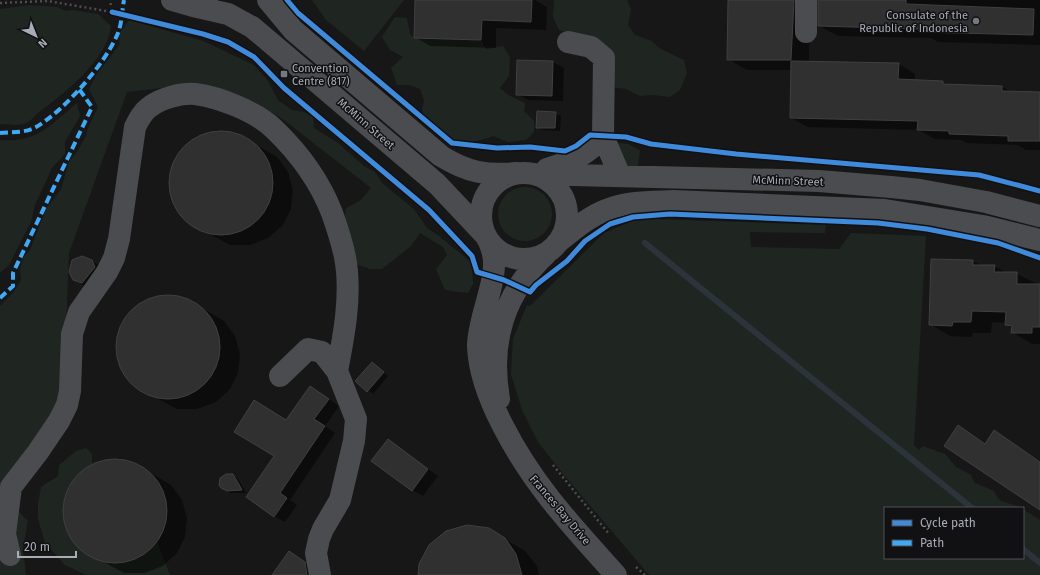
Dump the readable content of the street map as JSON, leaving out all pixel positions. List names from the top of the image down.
{
  "streets": {
    "street": ["McMinn Street", "Frances Bay Drive"]
  },
  "crossings": [
    ["McMinn Street", "Frances Bay Drive"]
  ],
  "places": {
    "other": ["Consulate of the Republic of Indonesia"],
    "transit": ["Convention Centre (817)"]
  },
  "legend": ["Cycle path", "Path"],
  "scale_bar": "20 m",
  "north": "bottom right"
}
